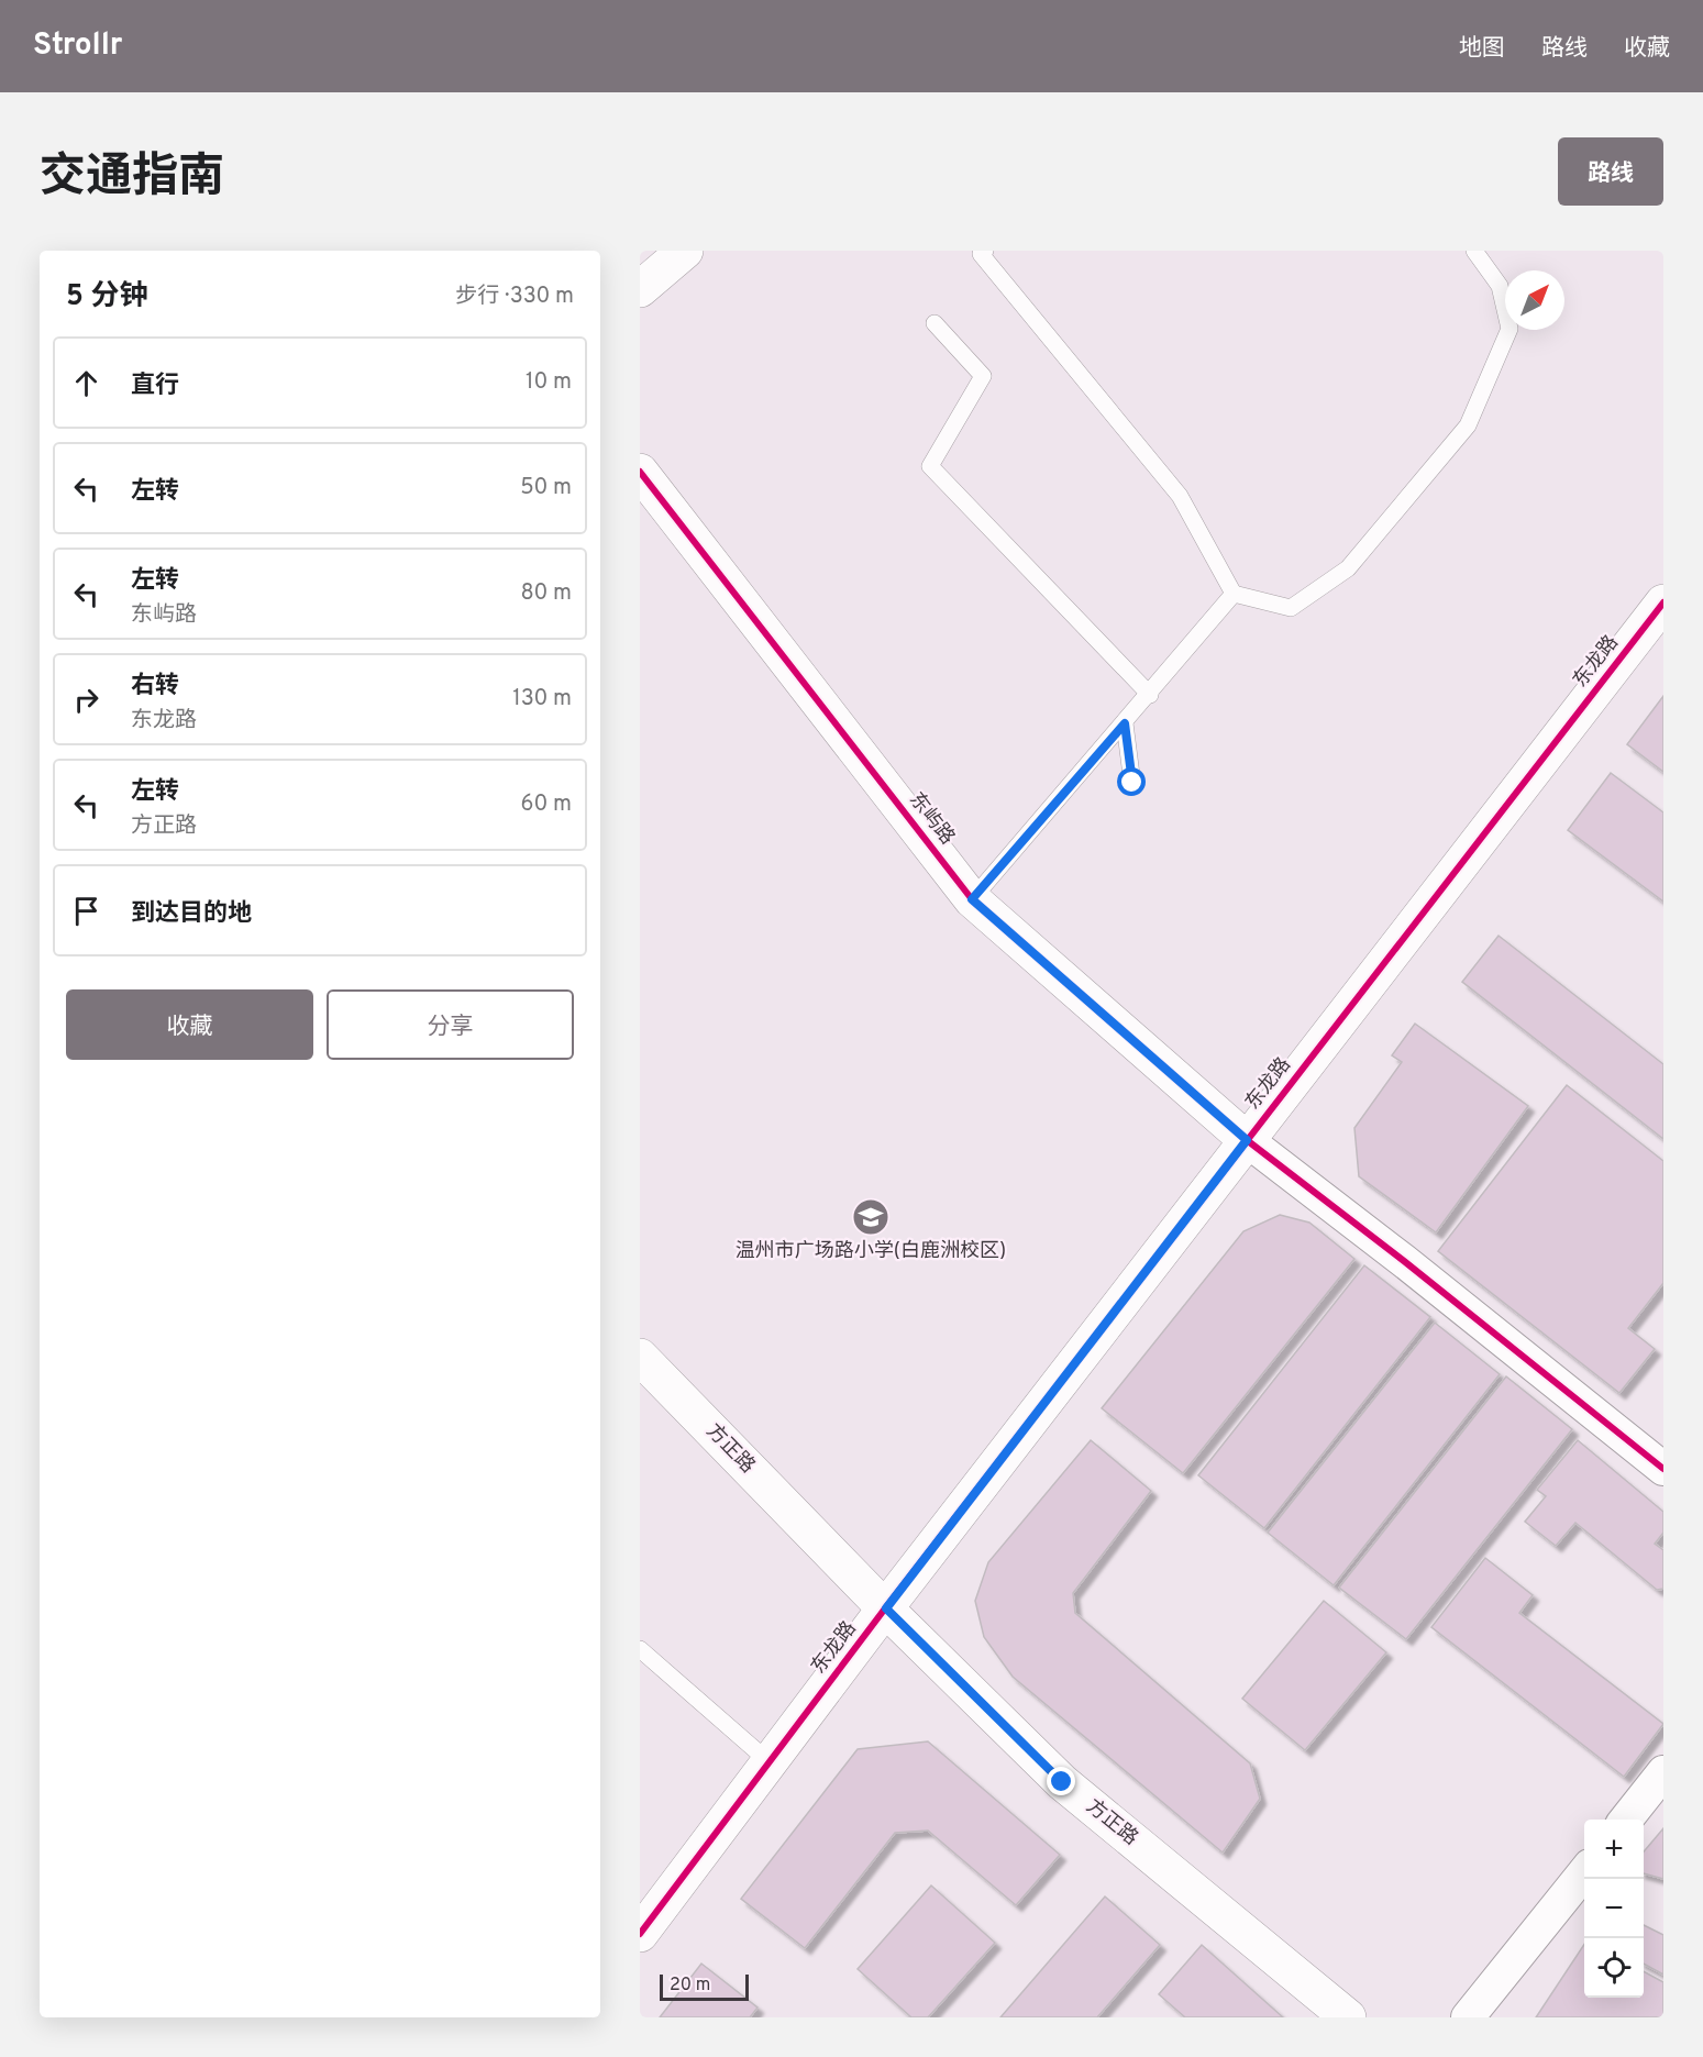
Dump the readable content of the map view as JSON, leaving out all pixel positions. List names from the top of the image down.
{
  "streets": {
    "street": ["东龙路", "东屿路", "方正路"]
  },
  "crossings": [
    ["东龙路", "东屿路"],
    ["东龙路", "方正路"]
  ],
  "places": {
    "school or university": ["温州市广场路小学(白鹿洲校区)"]
  },
  "scale_bar": "20 m",
  "north": "top right",
  "page": {
    "header": "Strollr",
    "nav": ["地图", "路线", "收藏"],
    "title": "交通指南",
    "buttons": [
      "路线",
      ["收藏", "分享"]
    ],
    "heading": ["5 分钟", "步行 · 330 m"],
    "list": [
      ["直行", "10 m"],
      ["左转", "50 m"],
      ["左转", "东屿路", "80 m"],
      ["右转", "东龙路", "130 m"],
      ["左转", "方正路", "60 m"],
      "到达目的地"
    ],
    "map_buttons": ["+", "−"],
    "scale": "20 m"
  }
}
